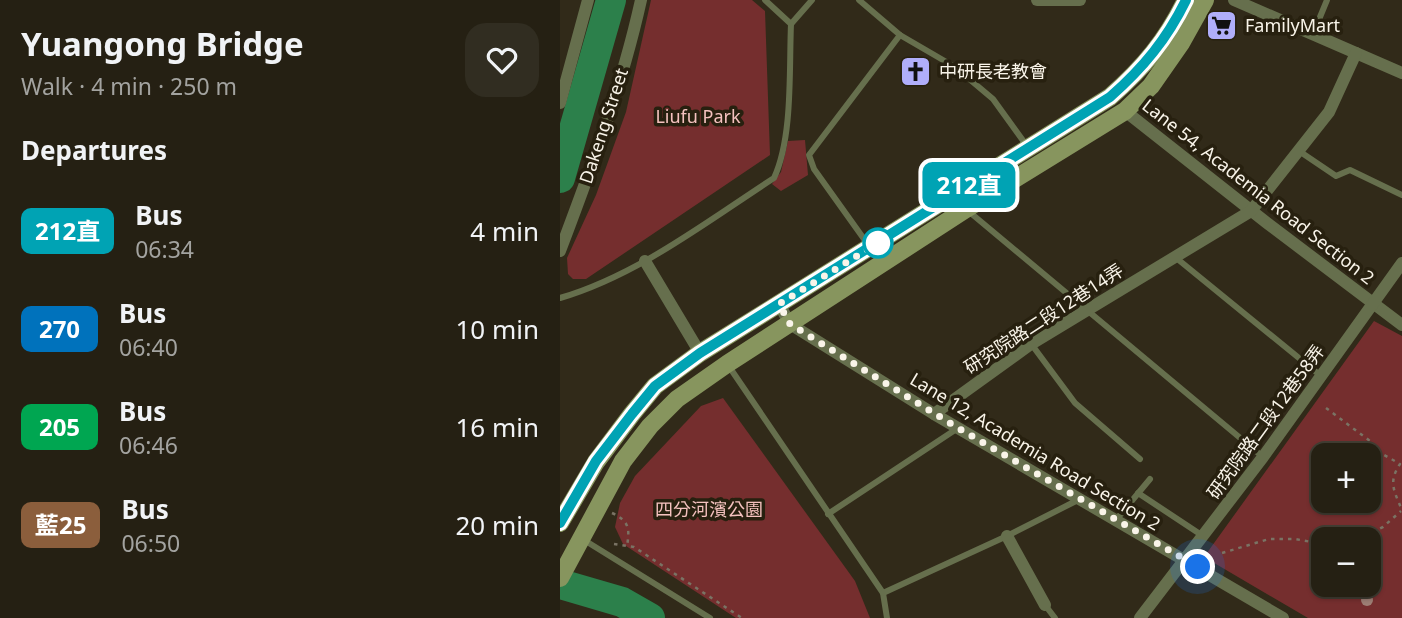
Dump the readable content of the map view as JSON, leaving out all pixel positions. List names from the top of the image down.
{
  "streets": {
    "street": [
      "Dakeng Street",
      "Lane 54, Academia Road Section 2",
      "研究院路二段12巷14弄",
      "研究院路二段12巷58弄",
      "Lane 12, Academia Road Section 2"
    ]
  },
  "crossings": [
    ["Lane 54, Academia Road Section 2", "研究院路二段12巷14弄"],
    ["Lane 54, Academia Road Section 2", "研究院路二段12巷58弄"],
    ["研究院路二段12巷14弄", "Lane 12, Academia Road Section 2"],
    ["研究院路二段12巷58弄", "Lane 12, Academia Road Section 2"]
  ],
  "parks": ["Liufu Park", "四分河濱公園"],
  "places": {
    "supermarket": ["FamilyMart"],
    "church": ["中研長老教會"]
  },
  "lines": ["bus line 212直"],
  "page": {
    "heading": [
      ["Yuangong Bridge", "Walk · 4 min · 250 m"],
      "Departures"
    ],
    "on_map": "212直",
    "list": [
      {
        "mark": "212直",
        "name": "Bus",
        "note": "06:34",
        "value": "4 min"
      },
      {
        "mark": "270",
        "name": "Bus",
        "note": "06:40",
        "value": "10 min"
      },
      {
        "mark": "205",
        "name": "Bus",
        "note": "06:46",
        "value": "16 min"
      },
      {
        "mark": "藍25",
        "name": "Bus",
        "note": "06:50",
        "value": "20 min"
      }
    ],
    "map_buttons": ["+", "−"]
  }
}
